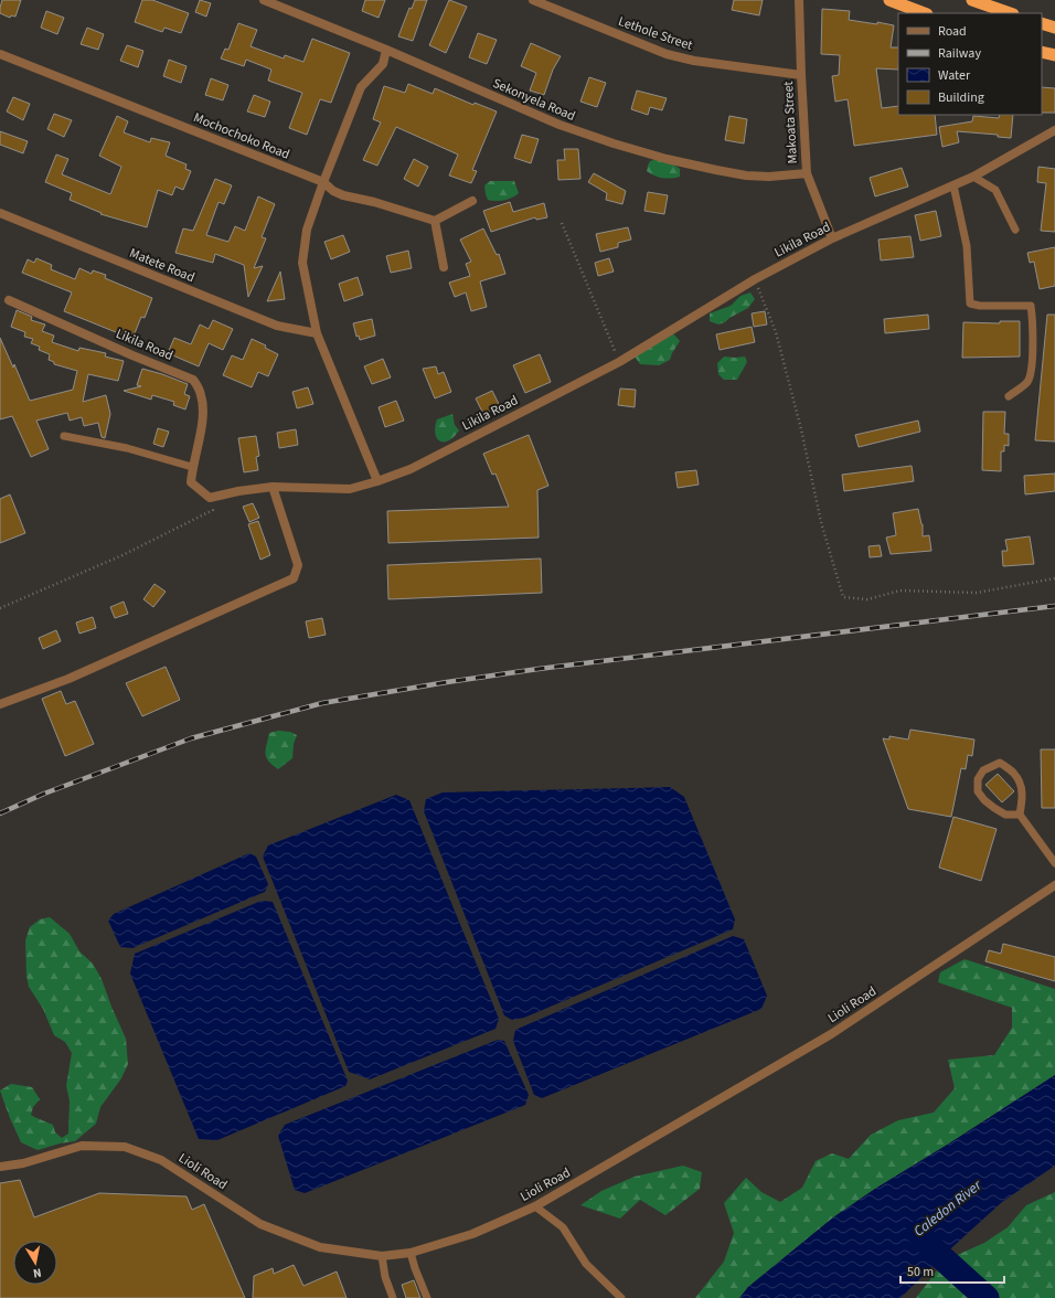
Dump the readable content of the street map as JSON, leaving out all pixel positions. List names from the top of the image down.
{
  "streets": {
    "street": [
      "Lethole Street",
      "Sekonyela Road",
      "Makoata Street",
      "Mochochoko Road",
      "Likila Road",
      "Matete Road",
      "Lioli Road"
    ]
  },
  "crossings": [
    ["Lethole Street", "Makoata Street"],
    ["Sekonyela Road", "Makoata Street"],
    ["Makoata Street", "Likila Road"]
  ],
  "water": ["Caledon River"],
  "legend": [
    "Road",
    "Railway",
    "Water",
    "Building"
  ],
  "scale_bar": "50 m",
  "north": "bottom"
}
